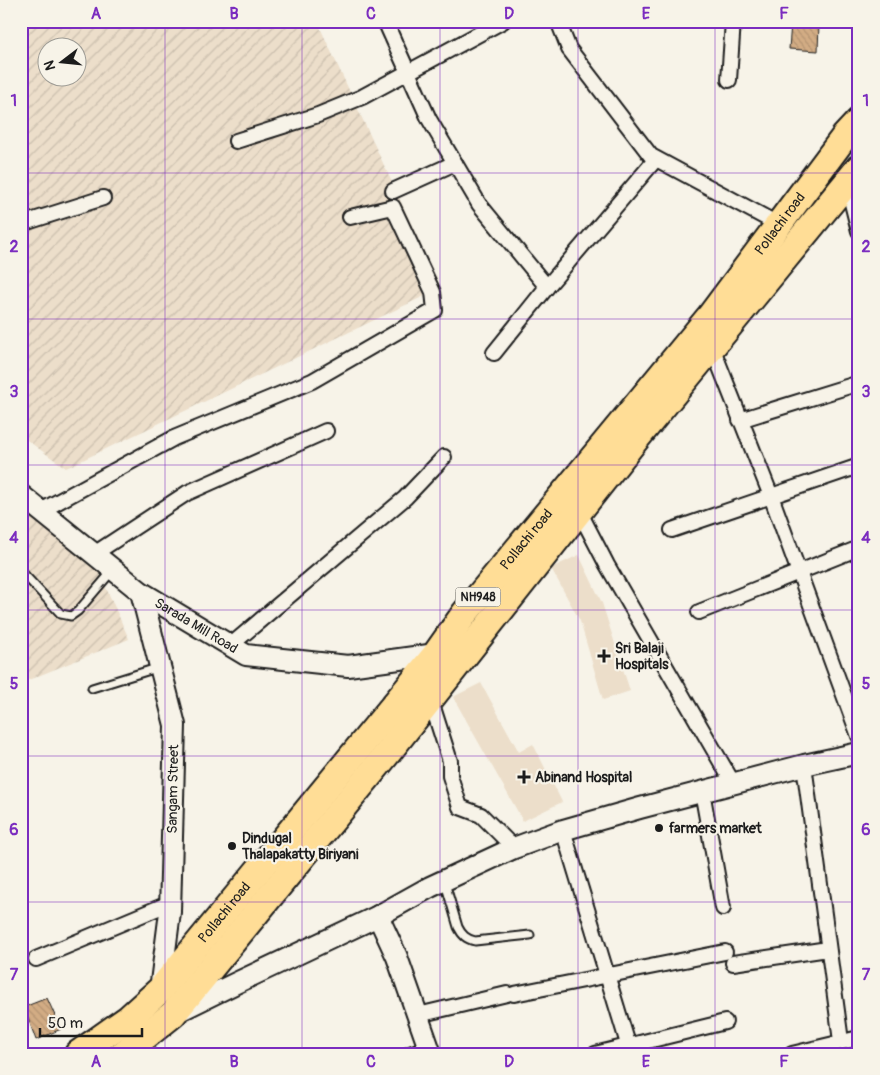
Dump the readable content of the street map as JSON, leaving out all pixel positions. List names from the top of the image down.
{
  "streets": {
    "highway": ["Pollachi road", "NH948"],
    "main road": ["Sarada Mill Road", "Sangam Street"]
  },
  "crossings": [
    ["Pollachi road", "NH948"],
    ["Pollachi road", "Sarada Mill Road"],
    ["Pollachi road", "Sangam Street"],
    ["NH948", "Sarada Mill Road"],
    ["Sarada Mill Road", "Sangam Street"]
  ],
  "places": {
    "health": ["Sri Balaji Hospitals", "Abinand Hospital"],
    "other": ["farmers market", "Dindugal Thalapakatty Biriyani"]
  },
  "scale_bar": "50 m",
  "north": "left",
  "grid": {
    "columns": [
      "A",
      "B",
      "C",
      "D",
      "E",
      "F"
    ],
    "rows": [
      "1",
      "2",
      "3",
      "4",
      "5",
      "6",
      "7"
    ]
  }
}
